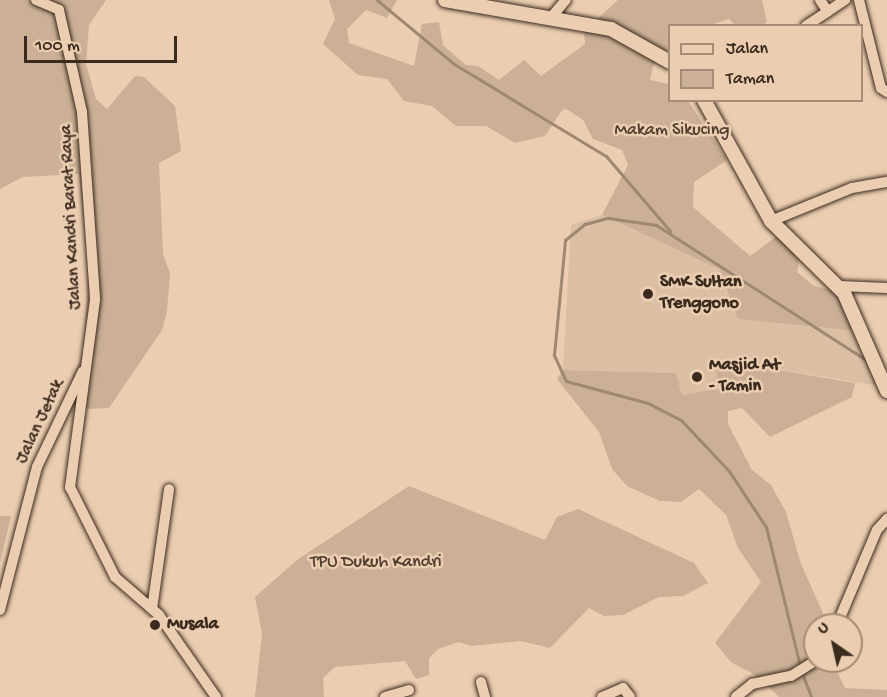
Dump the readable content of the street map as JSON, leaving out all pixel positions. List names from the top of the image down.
{
  "streets": {
    "street": ["Jalan Kandri Barat Raya", "Jalan Jetak"]
  },
  "crossings": [
    ["Jalan Kandri Barat Raya", "Jalan Jetak"]
  ],
  "parks": ["Makam Sikucing", "TPU Dukuh Kandri"],
  "places": ["SMK Sultan Trenggono", "Masjid At - Tamin", "Musala"],
  "legend": ["Jalan", "Taman"],
  "scale_bar": "100 m",
  "north": "top left"
}
